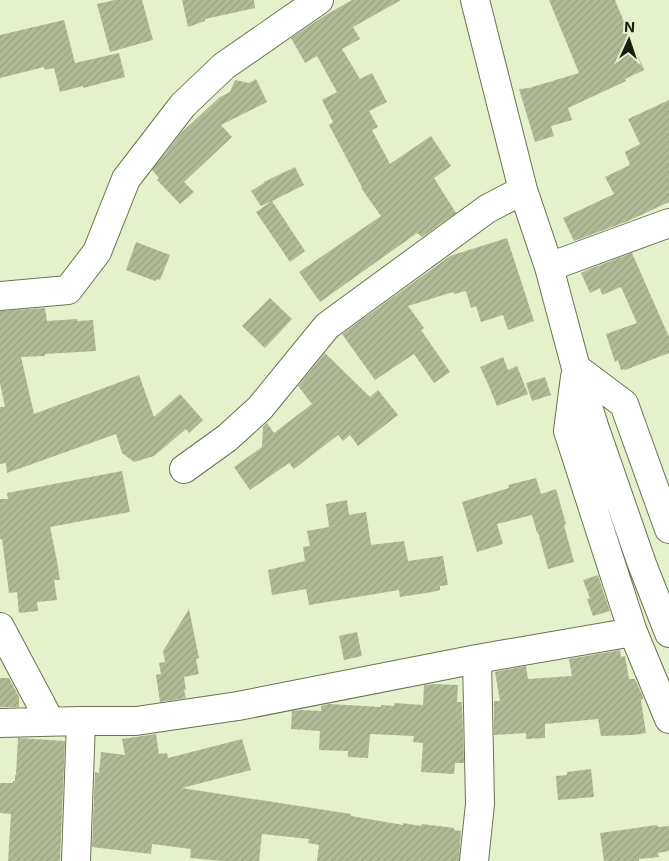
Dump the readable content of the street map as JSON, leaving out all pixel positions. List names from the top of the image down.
{
  "north": "top"
}
